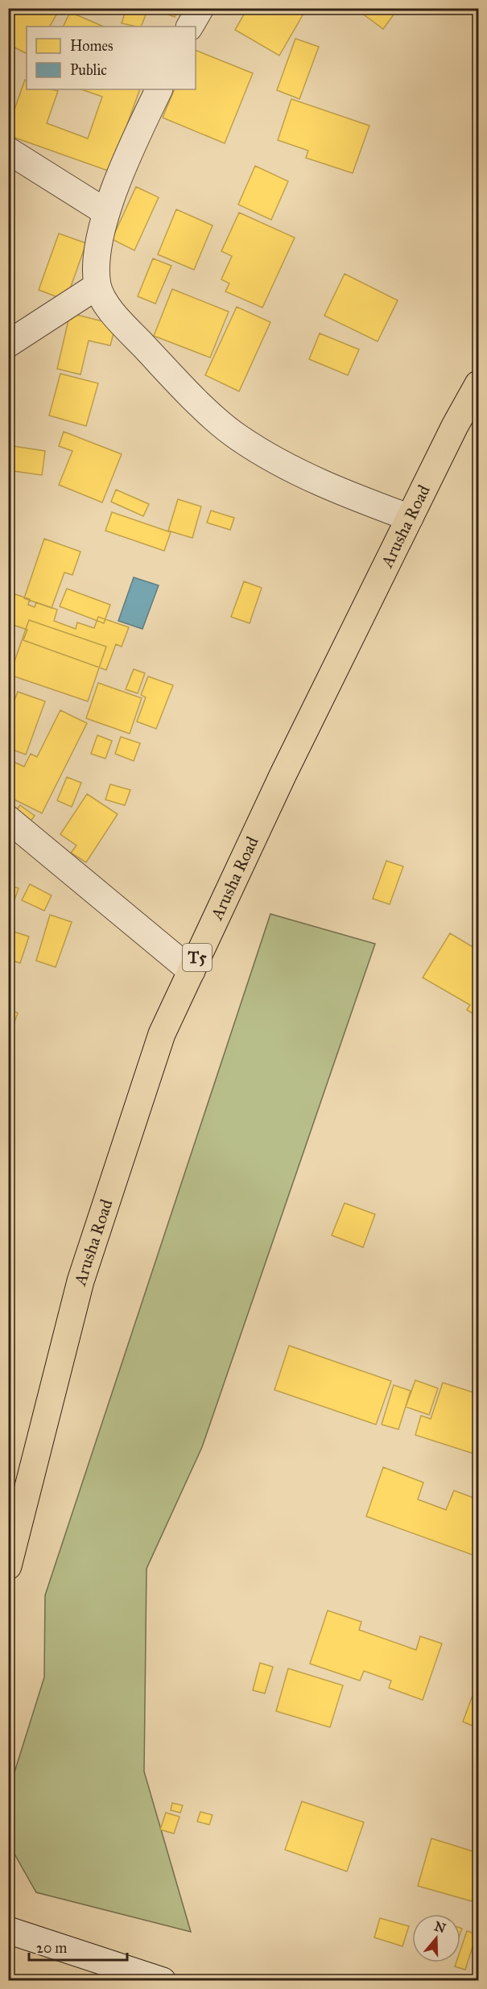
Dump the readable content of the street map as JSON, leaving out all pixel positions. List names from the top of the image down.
{
  "streets": {
    "highway": ["Arusha Road", "T5"]
  },
  "legend": ["Homes", "Public"],
  "scale_bar": "20 m",
  "north": "top"
}
